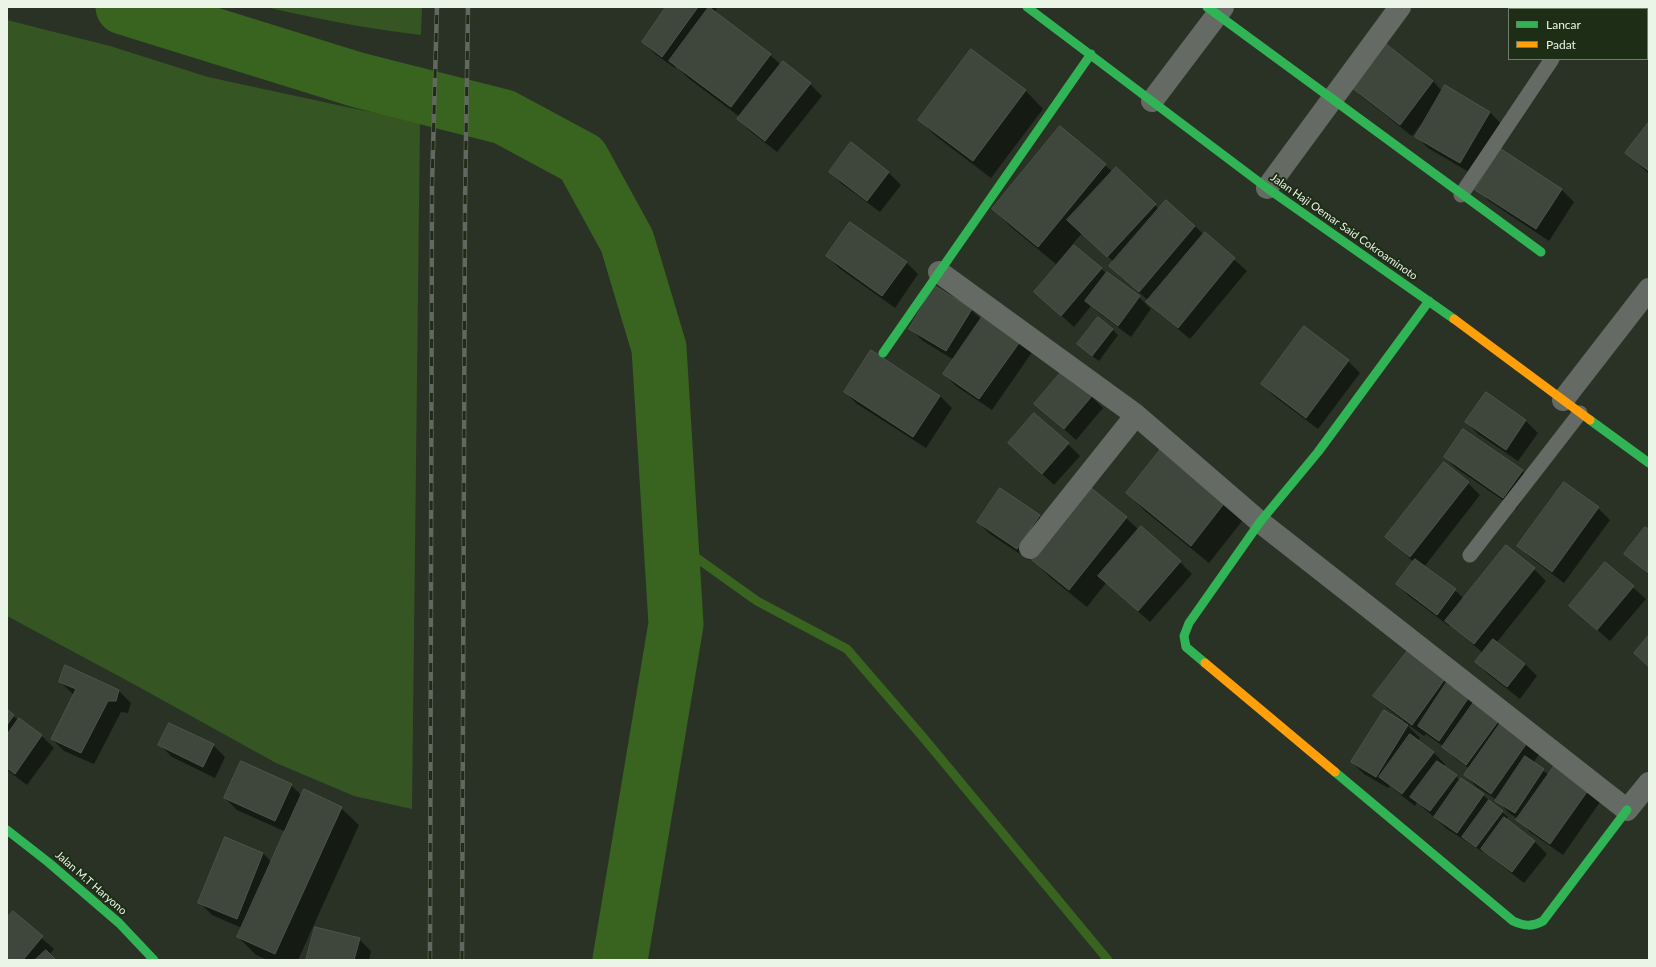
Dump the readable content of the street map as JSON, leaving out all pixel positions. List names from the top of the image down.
{
  "streets": {
    "main road": ["Jalan Haji Oemar Said Cokroaminoto", "Jalan M.T Haryono"]
  },
  "legend": ["Lancar", "Padat"]
}
